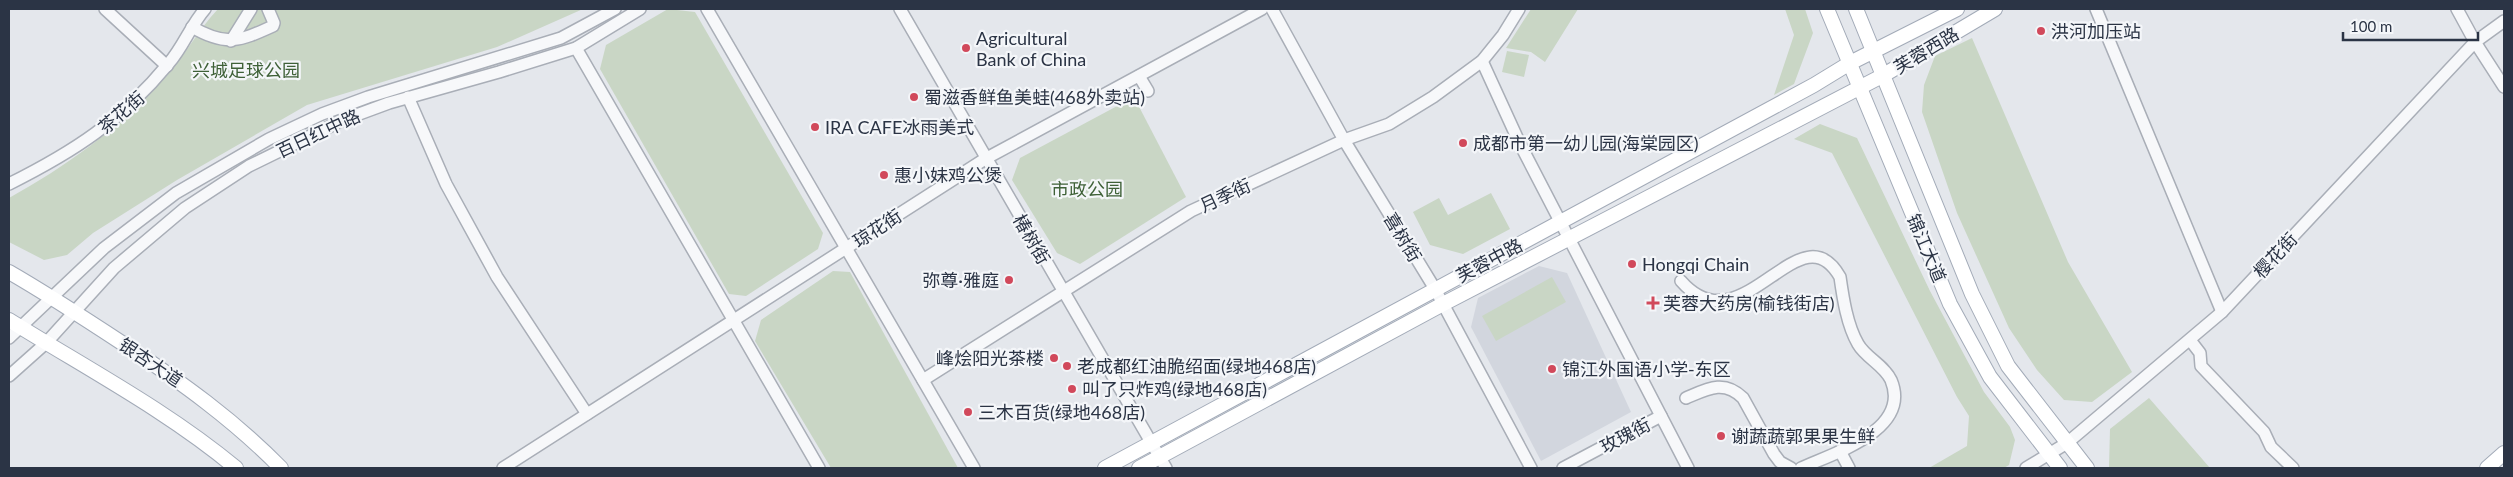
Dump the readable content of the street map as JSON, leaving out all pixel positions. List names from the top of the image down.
{
  "streets": {
    "main road": [
      "芙蓉西路",
      "锦江大道",
      "芙蓉中路",
      "银杏大道"
    ],
    "street": [
      "茶花街",
      "百日红中路",
      "月季街",
      "琼花街",
      "喜树街",
      "椿树街",
      "樱花街",
      "玫瑰街"
    ]
  },
  "crossings": [
    ["芙蓉西路", "锦江大道"],
    ["芙蓉西路", "芙蓉中路"],
    ["百日红中路", "银杏大道"],
    ["月季街", "喜树街"],
    ["月季街", "椿树街"],
    ["琼花街", "椿树街"],
    ["喜树街", "芙蓉中路"],
    ["椿树街", "芙蓉中路"],
    ["锦江大道", "樱花街"],
    ["锦江大道", "芙蓉中路"]
  ],
  "parks": ["兴城足球公园", "市政公园"],
  "places": {
    "other": [
      "洪河加压站",
      "Agricultural Bank of China",
      "蜀滋香鲜鱼美蛙(468外卖站)",
      "IRA CAFE冰雨美式",
      "成都市第一幼儿园(海棠园区)",
      "惠小妹鸡公煲",
      "Hongqi Chain",
      "弥尊·雅庭",
      "峰烩阳光茶楼",
      "老成都红油脆绍面(绿地468店)",
      "锦江外国语小学-东区",
      "叫了只炸鸡(绿地468店)",
      "三木百货(绿地468店)",
      "谢蔬蔬郭果果生鲜"
    ],
    "health": ["芙蓉大药房(榆钱街店)"]
  },
  "scale_bar": "100 m"
}
